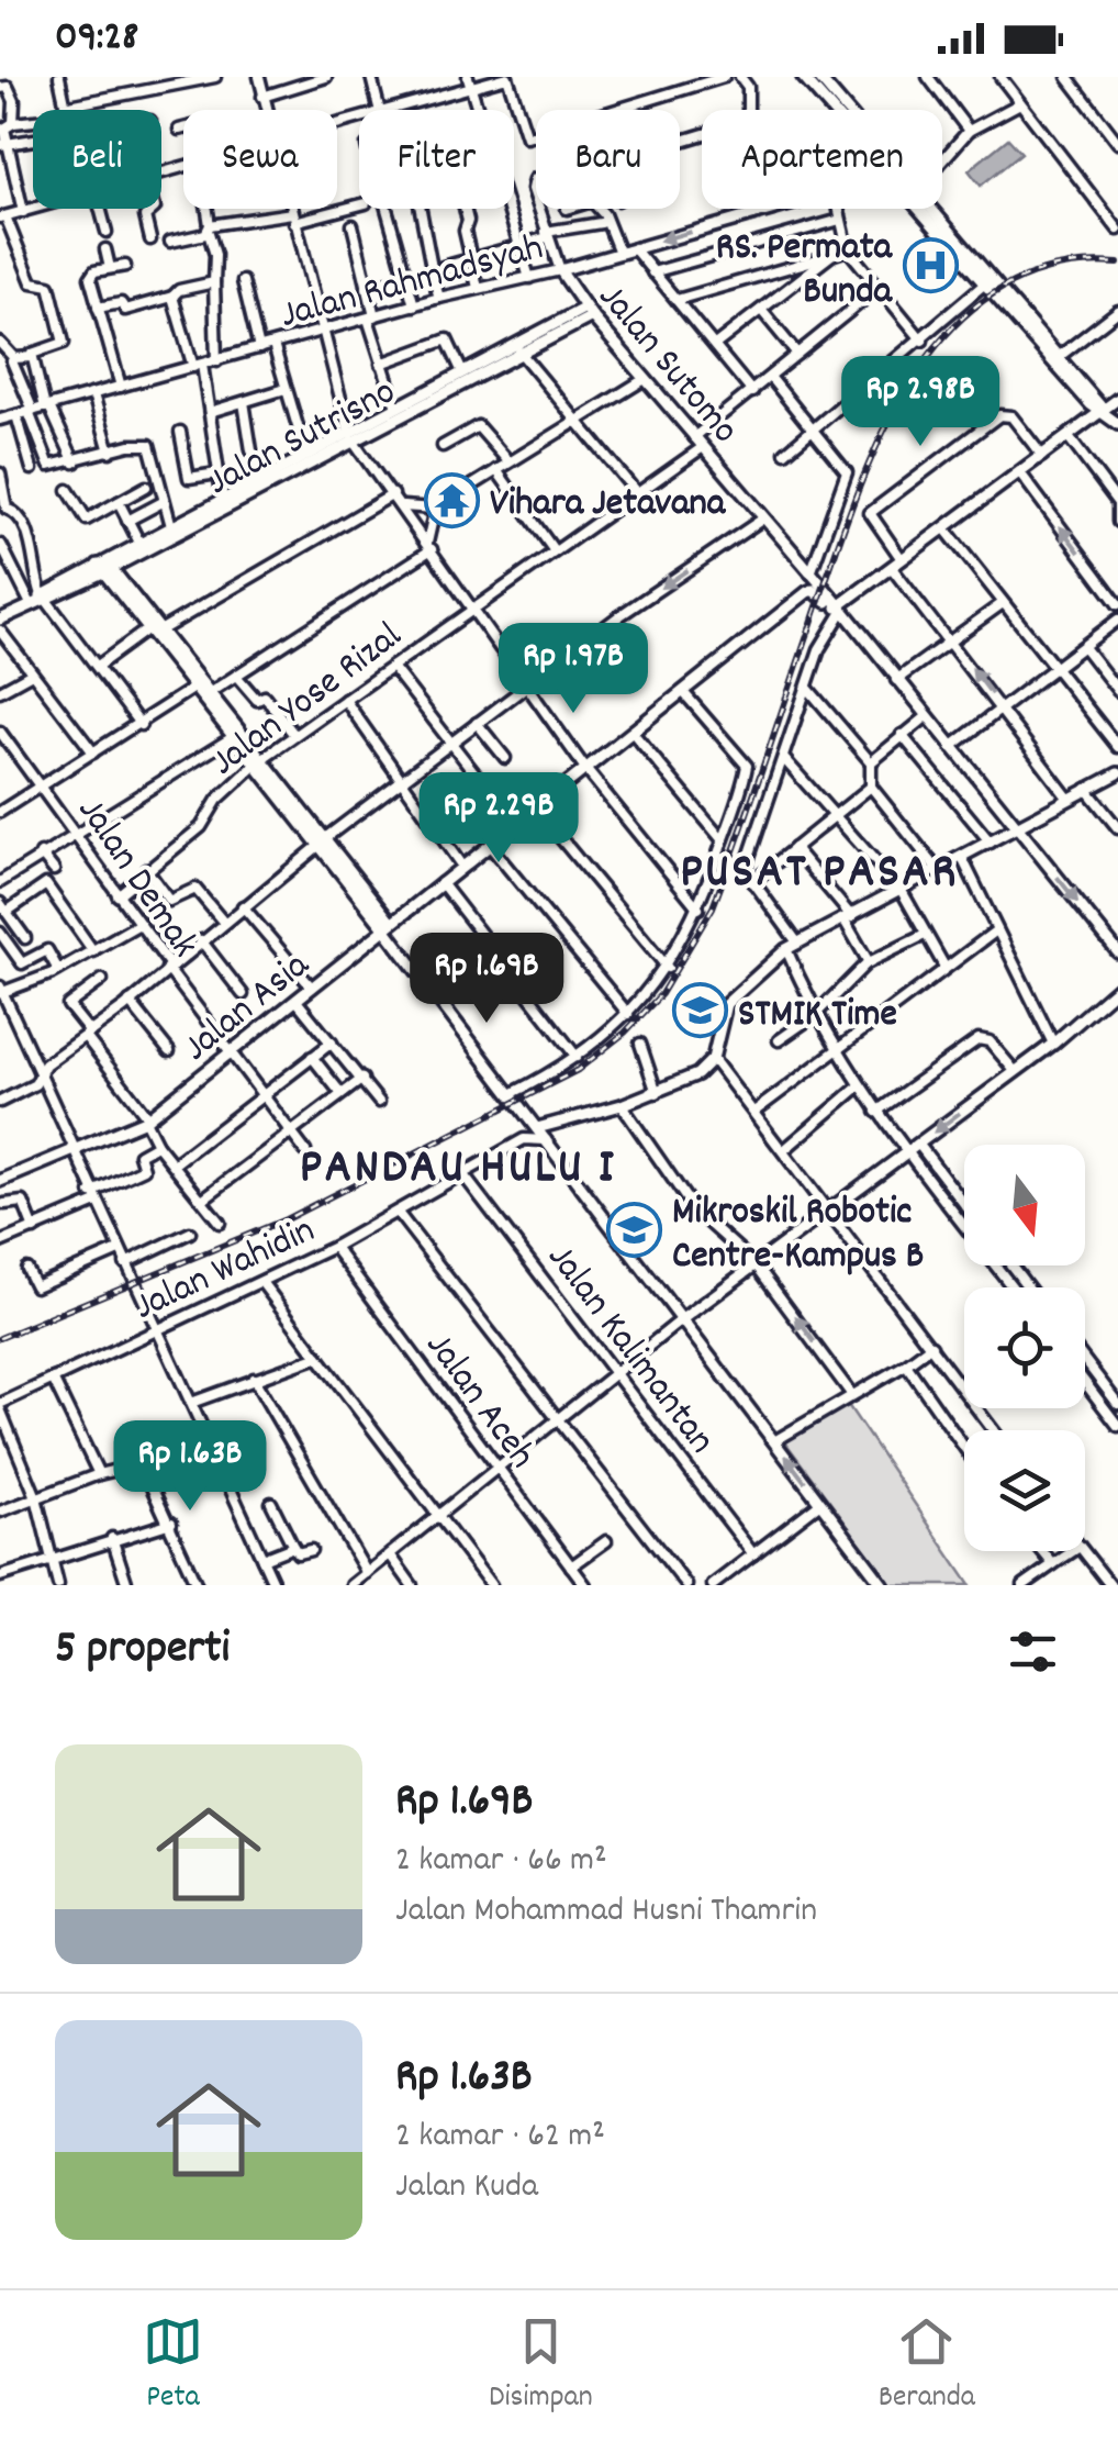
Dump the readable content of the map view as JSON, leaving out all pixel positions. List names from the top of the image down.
{
  "streets": {
    "main road": [
      "Jalan Rahmadsyah",
      "Jalan Sutomo",
      "Jalan Sutrisno",
      "Jalan Asia"
    ],
    "street": [
      "Jalan Yose Rizal",
      "Jalan Demak",
      "Jalan Wahidin",
      "Jalan Kalimantan",
      "Jalan Aceh"
    ]
  },
  "crossings": [
    ["Jalan Rahmadsyah", "Jalan Sutomo"],
    ["Jalan Sutomo", "Jalan Sutrisno"],
    ["Jalan Sutomo", "Jalan Yose Rizal"],
    ["Jalan Sutomo", "Jalan Asia"],
    ["Jalan Yose Rizal", "Jalan Demak"],
    ["Jalan Demak", "Jalan Asia"],
    ["Jalan Wahidin", "Jalan Kalimantan"],
    ["Jalan Wahidin", "Jalan Aceh"]
  ],
  "districts": ["PUSAT PASAR", "PANDAU HULU I"],
  "places": {
    "hospital": ["RS. Permata Bunda"],
    "temple": ["Vihara Jetavana"],
    "school or university": ["STMIK Time", "Mikroskil Robotic Centre-Kampus B"]
  },
  "north": "bottom",
  "page": {
    "status": "09:28",
    "chip": [
      "Beli",
      "Sewa",
      "Filter",
      "Baru",
      "Apartemen"
    ],
    "price": [
      "Rp 2.98B",
      "Rp 1.97B",
      "Rp 2.29B",
      "Rp 1.69B",
      "Rp 1.63B"
    ],
    "heading": "5 properti",
    "list": [
      {
        "name": "Rp 1.69B",
        "note": "2 kamar · 66 m² · Jalan Mohammad Husni Thamrin"
      },
      {
        "name": "Rp 1.63B",
        "note": "2 kamar · 62 m² · Jalan Kuda"
      }
    ],
    "tabs": ["Peta", "Disimpan", "Beranda"]
  }
}
